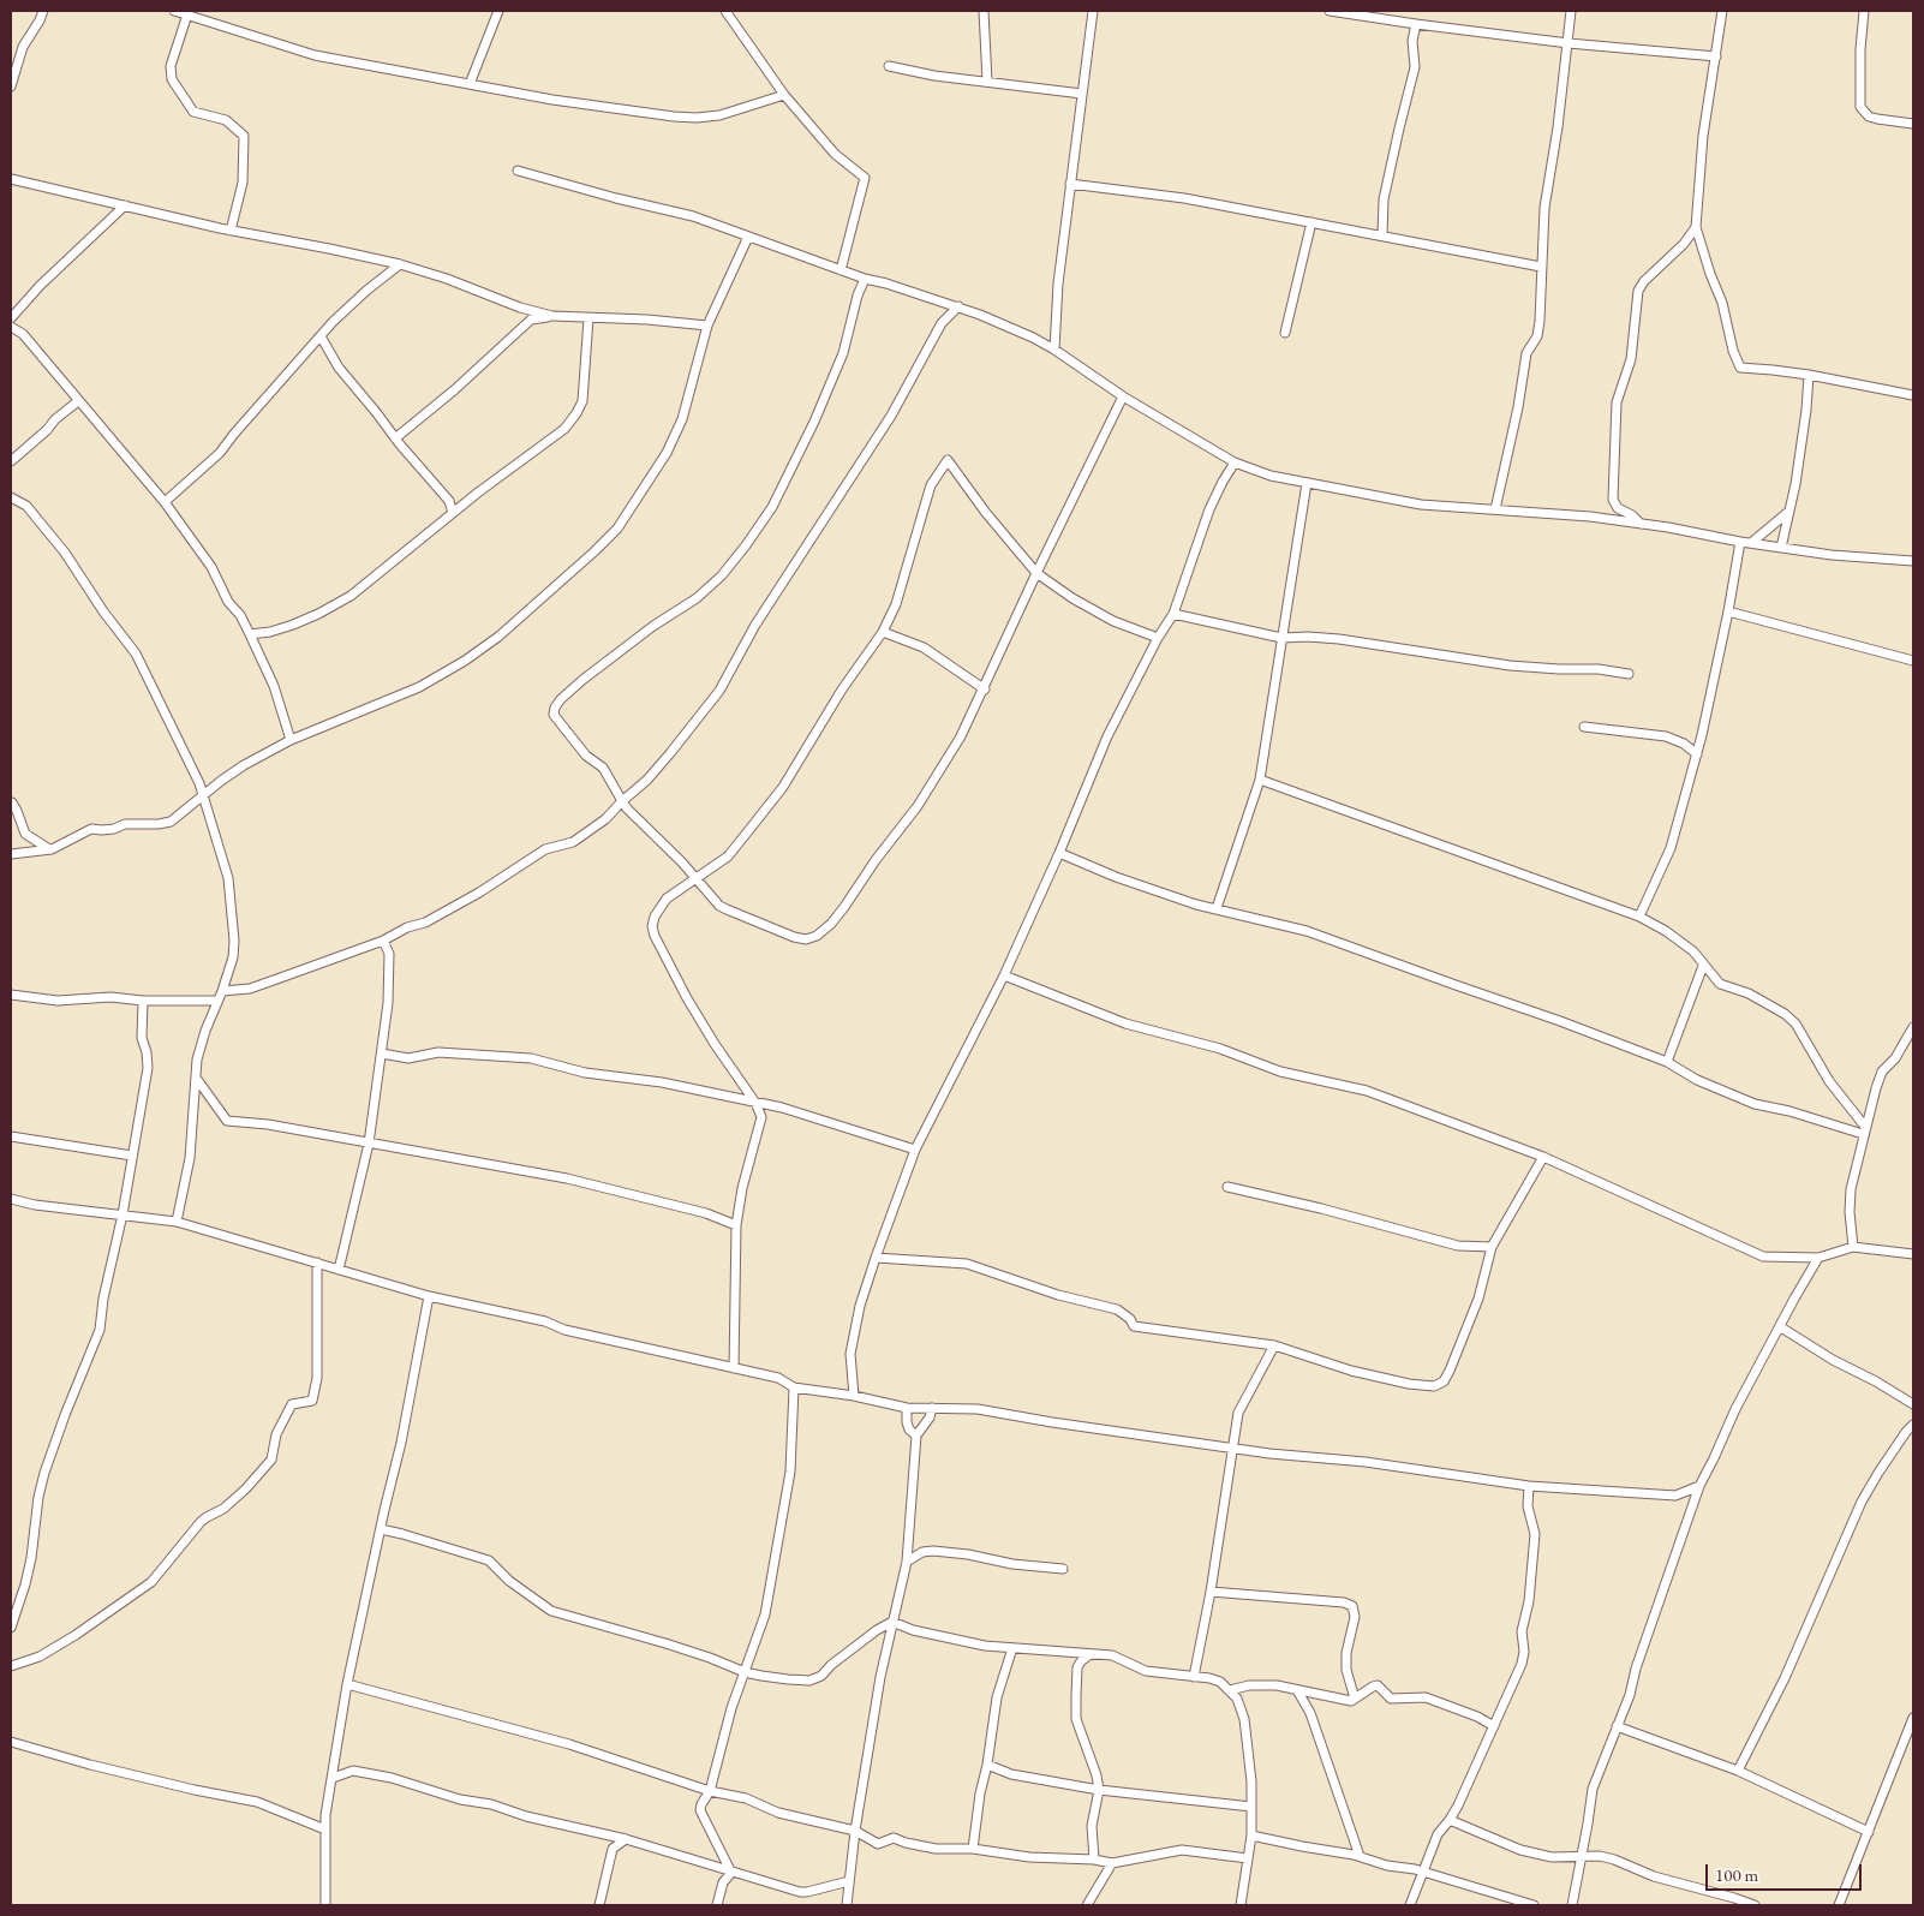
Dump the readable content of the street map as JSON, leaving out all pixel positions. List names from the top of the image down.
{
  "scale_bar": "100 m"
}
